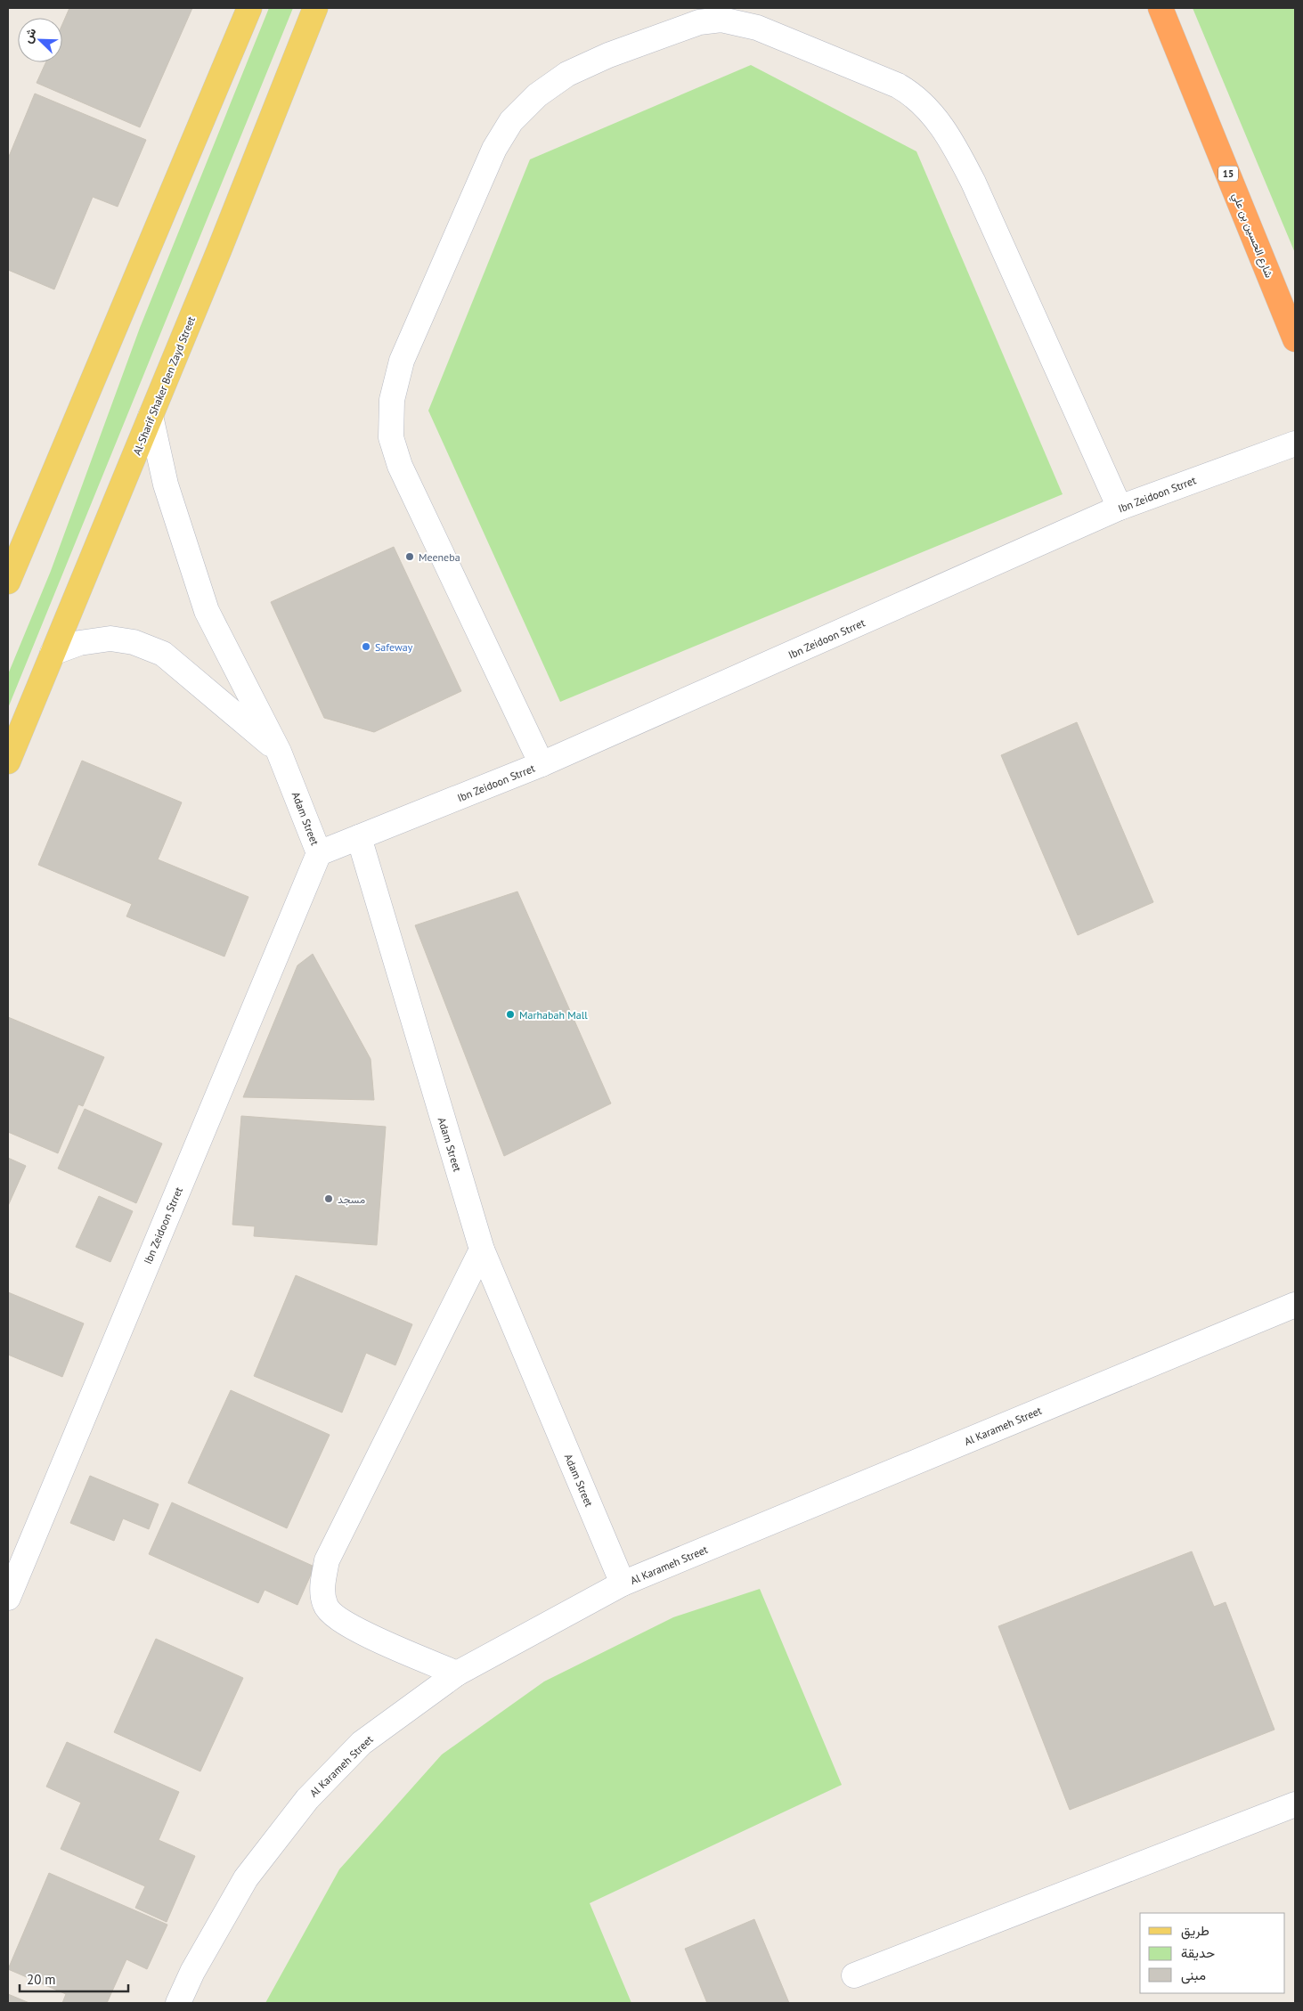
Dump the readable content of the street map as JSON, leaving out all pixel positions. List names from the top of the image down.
{
  "streets": {
    "highway": ["15", "شارع الحسين بن علي"],
    "main road": ["Al-Sharif Shaker Ben Zayd Street"],
    "street": ["Ibn Zeidoon Strret", "Adam Street", "Al Karameh Street"]
  },
  "crossings": [
    ["Al-Sharif Shaker Ben Zayd Street", "Adam Street"],
    ["Ibn Zeidoon Strret", "Adam Street"],
    ["Adam Street", "Al Karameh Street"]
  ],
  "places": [
    "Meeneba",
    "Safeway",
    "Marhabah Mall",
    "مسجد"
  ],
  "legend": ["طريق", "حديقة", "مبنى"],
  "scale_bar": "20 m",
  "north": "top left"
}
